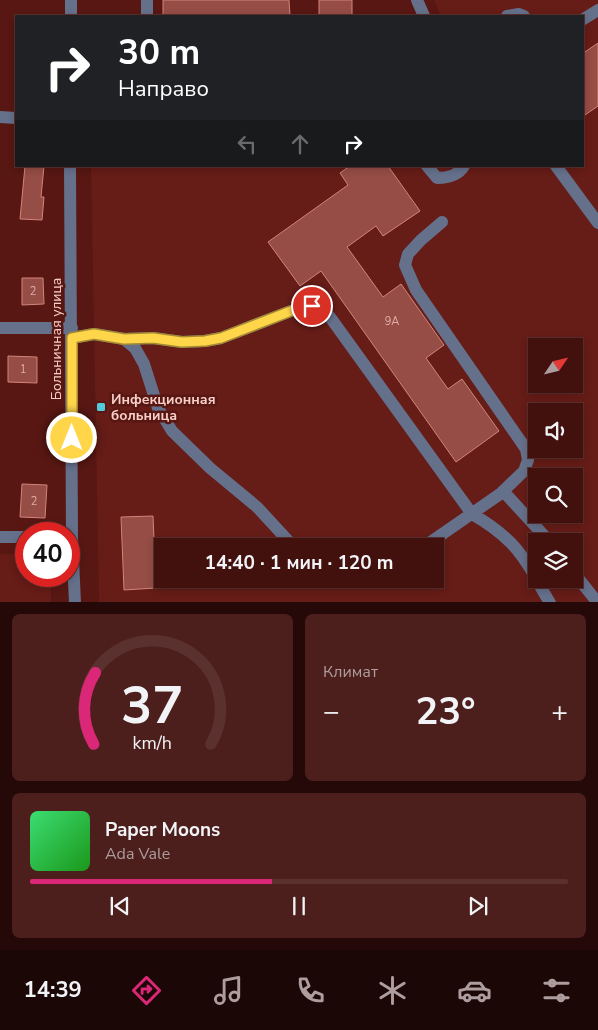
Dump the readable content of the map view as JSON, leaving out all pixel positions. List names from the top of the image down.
{
  "streets": {
    "street": ["Больничная улица"]
  },
  "places": {
    "transit": ["Инфекционная больница"]
  },
  "house_numbers": [
    "2",
    "9А",
    "1",
    "2"
  ],
  "north": "top right",
  "page": {
    "turn": ["30 m", "Направо"],
    "limit": "40",
    "trip": "14:40 · 1 мин · 120 m",
    "tile": "Климат",
    "heat": ["−", "23°", "+"],
    "song": ["Paper Moons", "Ada Vale"],
    "tabs": "14:39",
    "gauge": ["37", "km/h"]
  }
}
